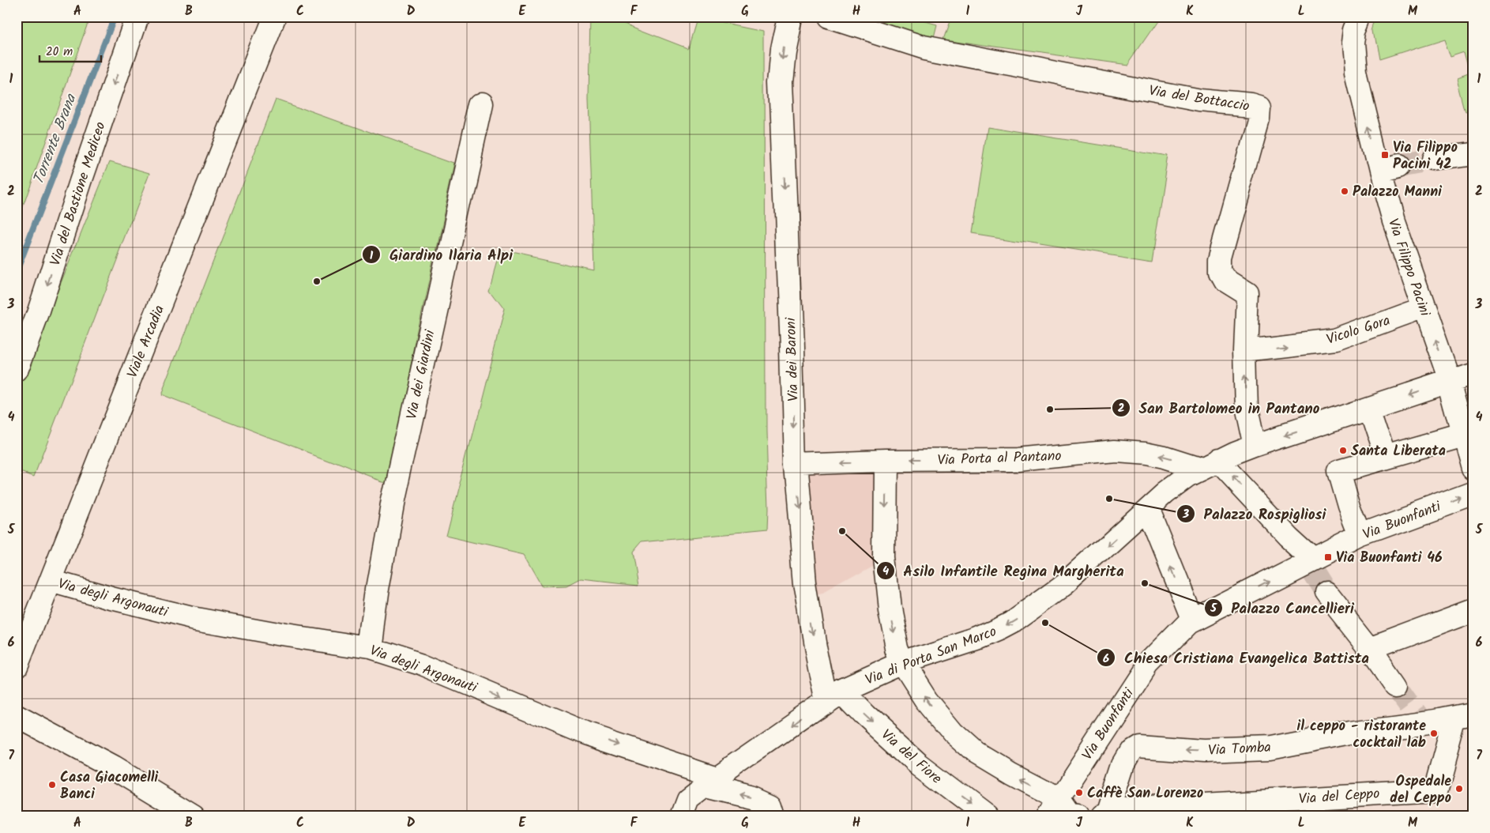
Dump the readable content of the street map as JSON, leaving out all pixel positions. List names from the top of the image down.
{
  "streets": {
    "street": [
      "Via del Bottaccio",
      "Via del Bastione Mediceo",
      "Via Filippo Pacini",
      "Vicolo Gora",
      "Viale Arcadia",
      "Via dei Baroni",
      "Via dei Giardini",
      "Via Porta al Pantano",
      "Via Buonfanti",
      "Via degli Argonauti",
      "Via di Porta San Marco",
      "Via Tomba",
      "Via del Fiore",
      "Via del Ceppo"
    ]
  },
  "crossings": [
    ["Via del Bottaccio", "Vicolo Gora"],
    ["Via del Bottaccio", "Via di Porta San Marco"],
    ["Via Filippo Pacini", "Vicolo Gora"],
    ["Via Filippo Pacini", "Via di Porta San Marco"],
    ["Viale Arcadia", "Via degli Argonauti"],
    ["Via dei Baroni", "Via Porta al Pantano"],
    ["Via dei Baroni", "Via di Porta San Marco"],
    ["Via dei Baroni", "Via del Fiore"],
    ["Via dei Giardini", "Via degli Argonauti"],
    ["Via Porta al Pantano", "Via di Porta San Marco"],
    ["Via degli Argonauti", "Via di Porta San Marco"],
    ["Via di Porta San Marco", "Via del Fiore"],
    ["Via Tomba", "Via del Ceppo"]
  ],
  "one_way": [
    "Via del Bastione Mediceo",
    "Via Filippo Pacini",
    "Via dei Baroni",
    "Via Porta al Pantano",
    "Via di Porta San Marco",
    "Via Tomba"
  ],
  "water": ["Torrente Brana"],
  "places": {
    "transit": ["Via Filippo Pacini 42", "Via Buonfanti 46"],
    "other": [
      "Palazzo Manni",
      "Giardino Ilaria Alpi",
      "San Bartolomeo in Pantano",
      "Santa Liberata",
      "Palazzo Rospigliosi",
      "Asilo Infantile Regina Margherita",
      "Palazzo Cancellieri",
      "Chiesa Cristiana Evangelica Battista",
      "il ceppo - ristorante cocktail lab",
      "Casa Giacomelli Banci",
      "Ospedale del Ceppo",
      "Caffè San Lorenzo"
    ]
  },
  "scale_bar": "20 m",
  "grid": {
    "columns": [
      "A",
      "B",
      "C",
      "D",
      "E",
      "F",
      "G",
      "H",
      "I",
      "J",
      "K",
      "L",
      "M"
    ],
    "rows": [
      "1",
      "2",
      "3",
      "4",
      "5",
      "6",
      "7"
    ]
  }
}
